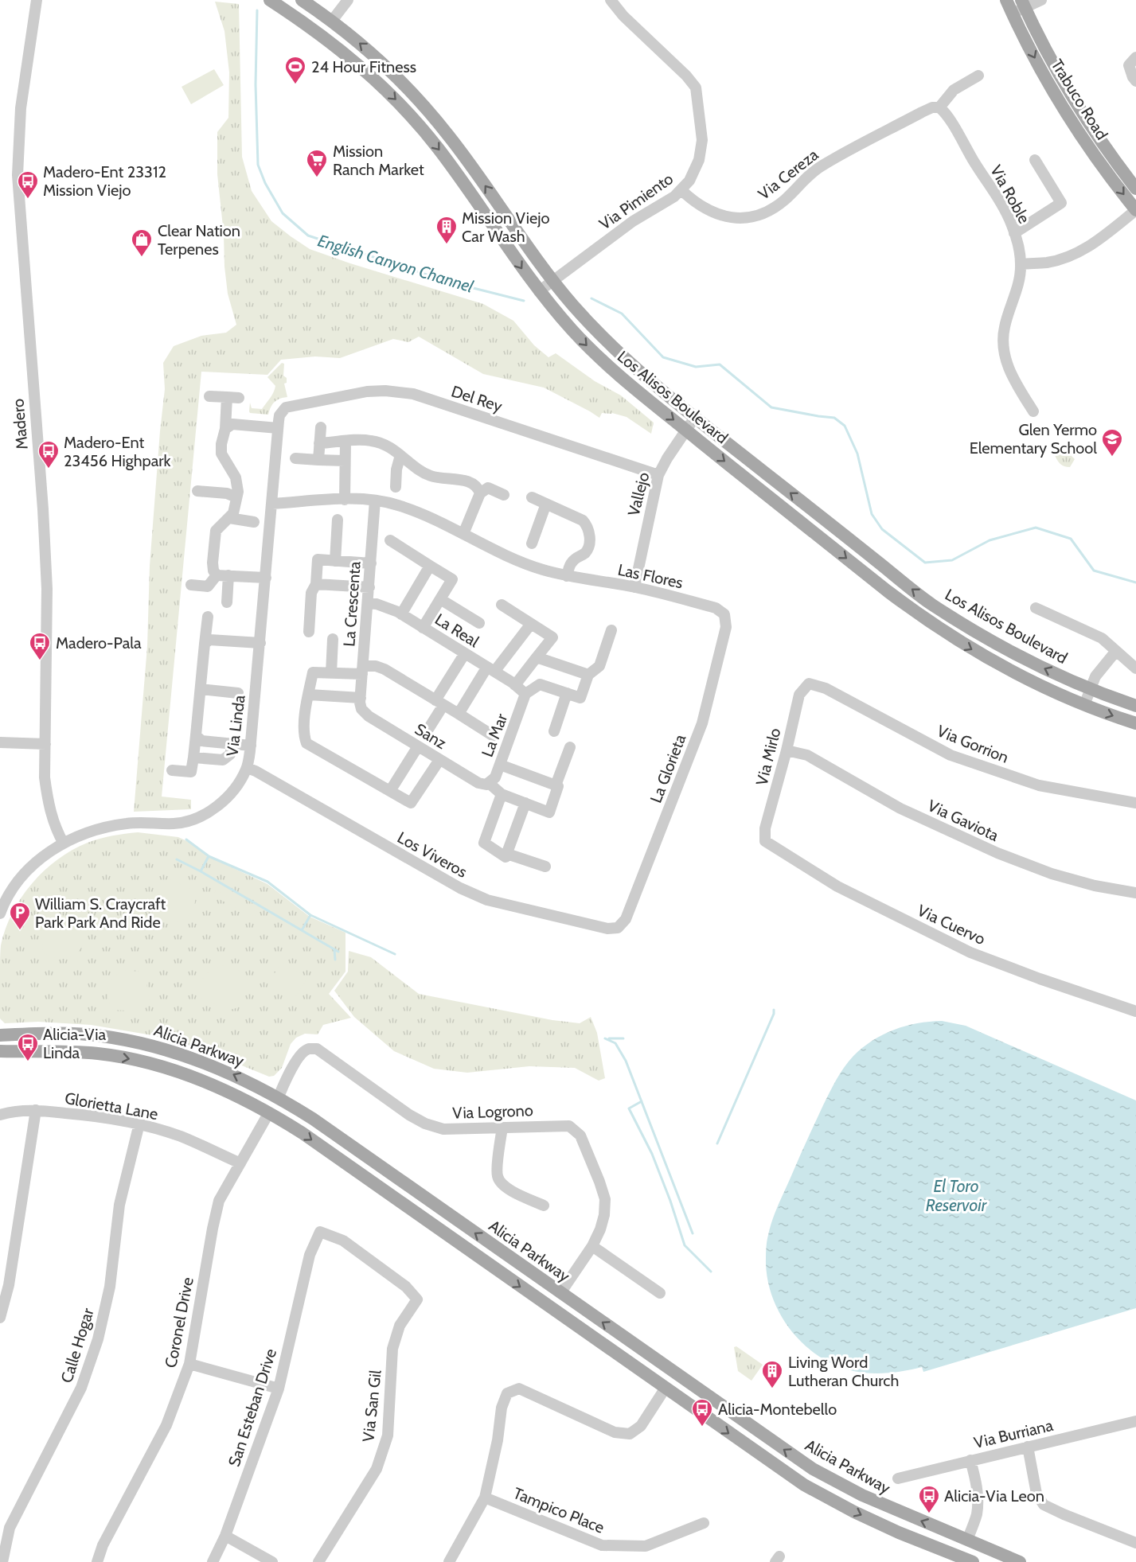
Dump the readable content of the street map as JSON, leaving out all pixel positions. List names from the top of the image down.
{
  "streets": {
    "main road": ["Trabuco Road", "Los Alisos Boulevard", "Alicia Parkway"],
    "street": [
      "Via Cereza",
      "Via Roble",
      "Via Pimiento",
      "Del Rey",
      "Madero",
      "Vallejo",
      "Las Flores",
      "La Crescenta",
      "La Real",
      "Via Linda",
      "La Mar",
      "Sanz",
      "Via Gorrion",
      "Via Mirlo",
      "La Glorieta",
      "Via Gaviota",
      "Los Viveros",
      "Via Cuervo",
      "Glorietta Lane",
      "Via Logrono",
      "Coronel Drive",
      "Calle Hogar",
      "Via San Gil",
      "San Esteban Drive",
      "Via Burriana",
      "Tampico Place"
    ]
  },
  "crossings": [
    ["Via Cereza", "Via Roble"],
    ["Via Cereza", "Via Pimiento"],
    ["Via Pimiento", "Los Alisos Boulevard"],
    ["Los Alisos Boulevard", "Vallejo"],
    ["Del Rey", "Vallejo"],
    ["Del Rey", "Via Linda"],
    ["Madero", "Via Linda"],
    ["Vallejo", "Las Flores"],
    ["Las Flores", "La Crescenta"],
    ["Las Flores", "Via Linda"],
    ["Las Flores", "La Glorieta"],
    ["La Crescenta", "La Real"],
    ["La Crescenta", "Sanz"],
    ["La Real", "La Mar"],
    ["Via Linda", "Los Viveros"],
    ["La Mar", "Sanz"],
    ["Via Gorrion", "Via Mirlo"],
    ["Via Mirlo", "Via Gaviota"],
    ["Via Mirlo", "Via Cuervo"],
    ["La Glorieta", "Los Viveros"],
    ["Alicia Parkway", "Via Logrono"],
    ["Alicia Parkway", "Coronel Drive"],
    ["Glorietta Lane", "Coronel Drive"],
    ["Glorietta Lane", "Calle Hogar"],
    ["Via San Gil", "San Esteban Drive"]
  ],
  "water": ["English Canyon Channel", "El Toro Reservoir"],
  "places": {
    "sports": ["24 Hour Fitness"],
    "supermarket": ["Mission Ranch Market"],
    "bus stop": [
      "Madero-Ent 23312 Mission Viejo",
      "Madero-Ent 23456 Highpark",
      "Madero-Pala",
      "Alicia-Via Linda",
      "Alicia-Montebello",
      "Alicia-Via Leon"
    ],
    "building": ["Mission Viejo Car Wash", "Living Word Lutheran Church"],
    "shop": ["Clear Nation Terpenes"],
    "school or university": ["Glen Yermo Elementary School"],
    "parking": ["William S. Craycraft Park Park And Ride"]
  }
}
